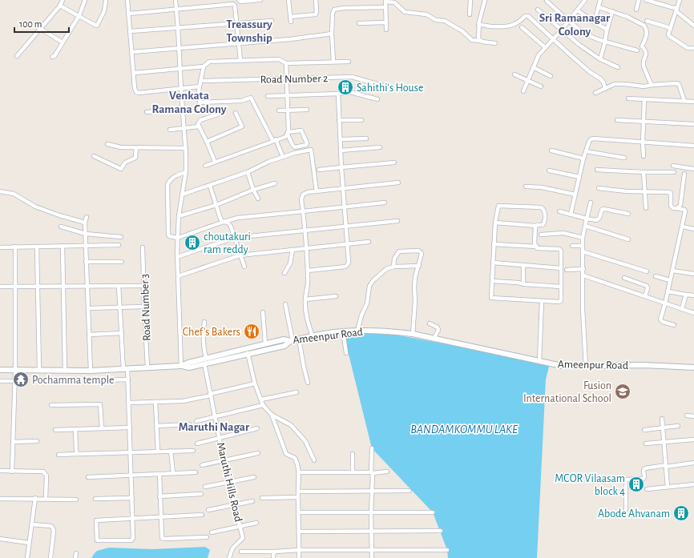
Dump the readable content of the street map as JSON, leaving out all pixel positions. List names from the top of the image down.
{
  "streets": {
    "street": [
      "Road Number 2",
      "Road Number 3",
      "Ameenpur Road",
      "Maruthi Hills Road"
    ]
  },
  "crossings": [
    ["Road Number 3", "Ameenpur Road"]
  ],
  "districts": [
    "Sri Ramanagar Colony",
    "Treassury Township",
    "Venkata Ramana Colony",
    "Maruthi Nagar"
  ],
  "water": ["BANDAMKOMMU LAKE"],
  "places": {
    "building": [
      "Sahithi's House",
      "choutakuri ram reddy",
      "MCOR Vilaasam block 4",
      "Abode Ahvanam"
    ],
    "restaurant": ["Chef's Bakers"],
    "temple": ["Pochamma temple"],
    "school or university": ["Fusion International School"]
  },
  "scale_bar": "100 m"
}
